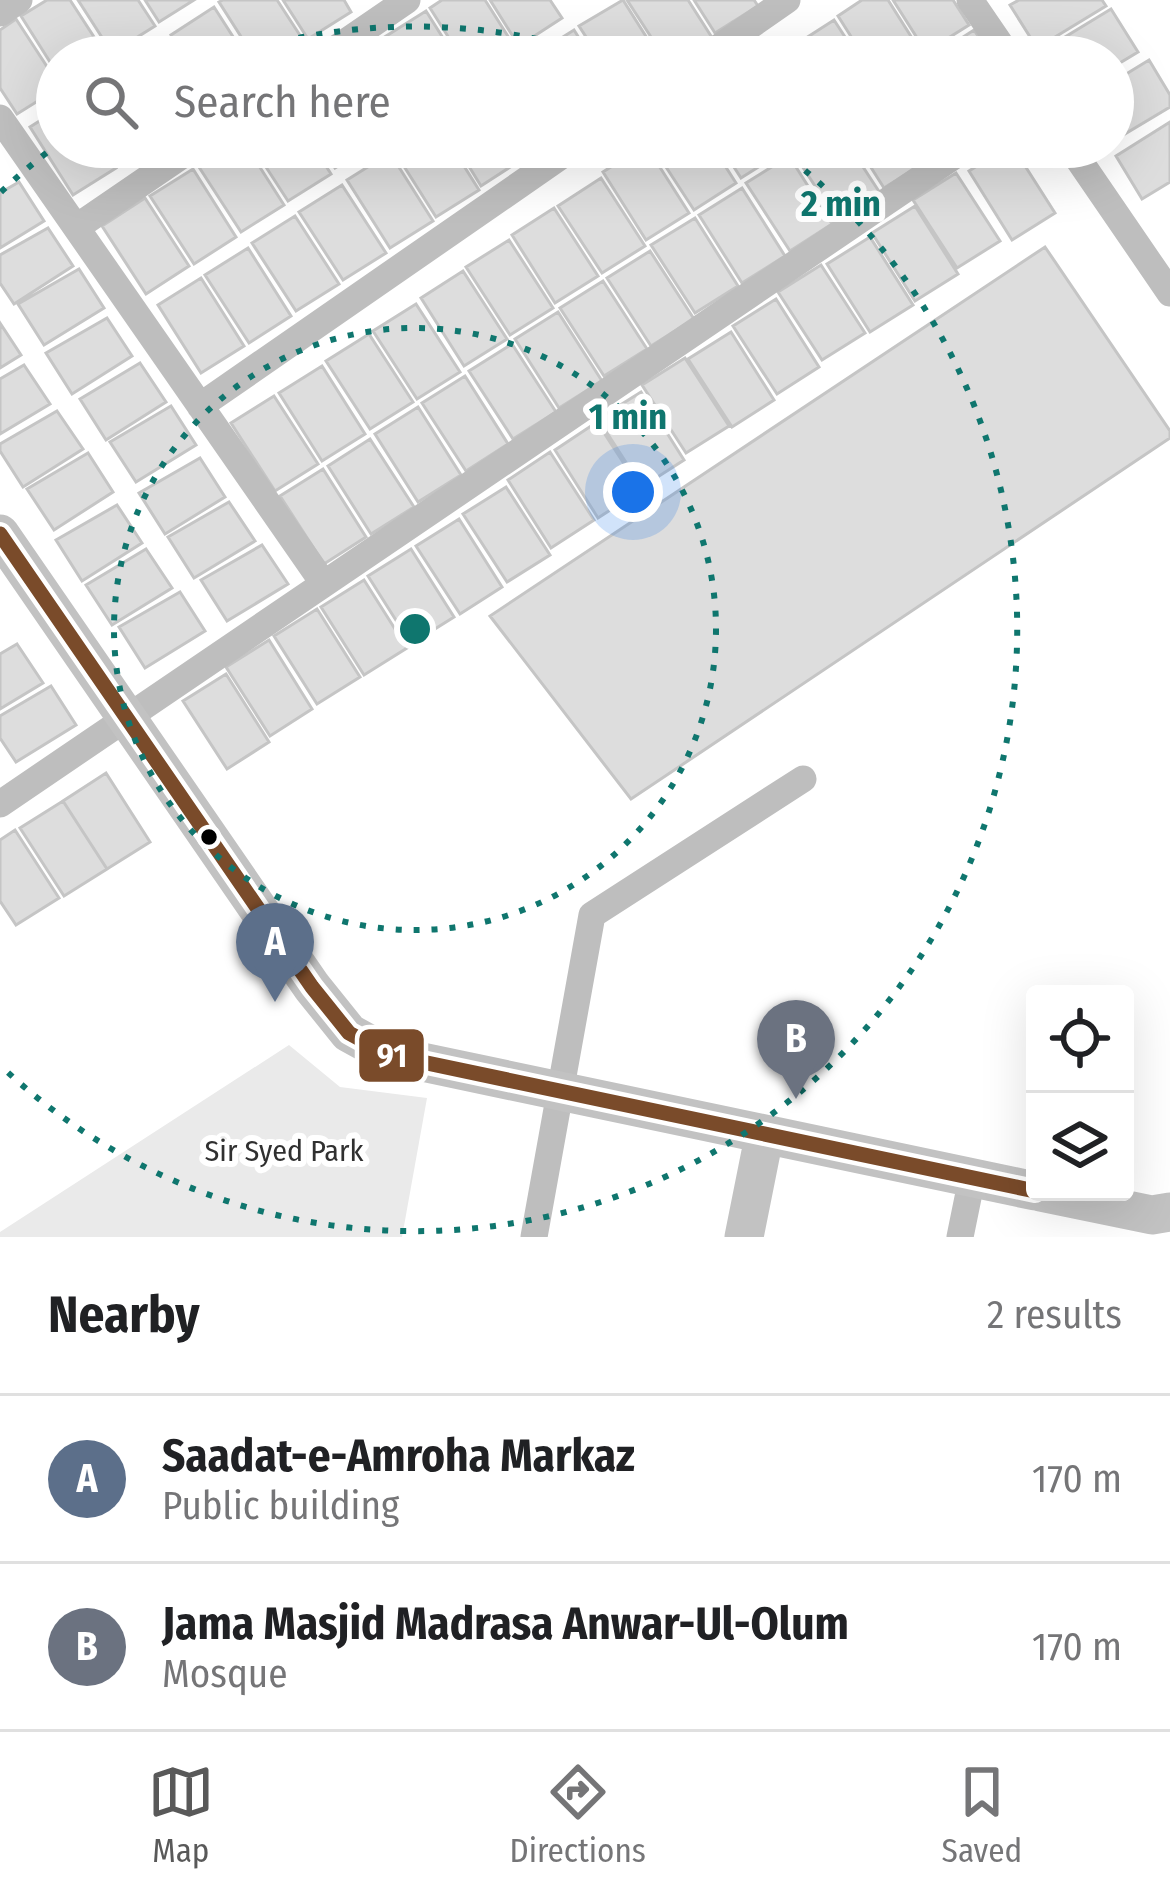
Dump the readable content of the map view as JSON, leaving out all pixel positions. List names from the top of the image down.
{
  "parks": ["Sir Syed Park"],
  "lines": ["transit line 91"],
  "page": {
    "search": "Search here",
    "pins": ["A", "B"],
    "heading": ["Nearby", "2 results"],
    "list": [
      {
        "mark": "A",
        "name": "Saadat-e-Amroha Markaz",
        "note": "Public building",
        "value": "170 m"
      },
      {
        "mark": "B",
        "name": "Jama Masjid Madrasa Anwar-Ul-Olum",
        "note": "Mosque",
        "value": "170 m"
      }
    ],
    "nav": ["Map", "Directions", "Saved"]
  },
  "rings": ["2 min", "1 min"]
}
